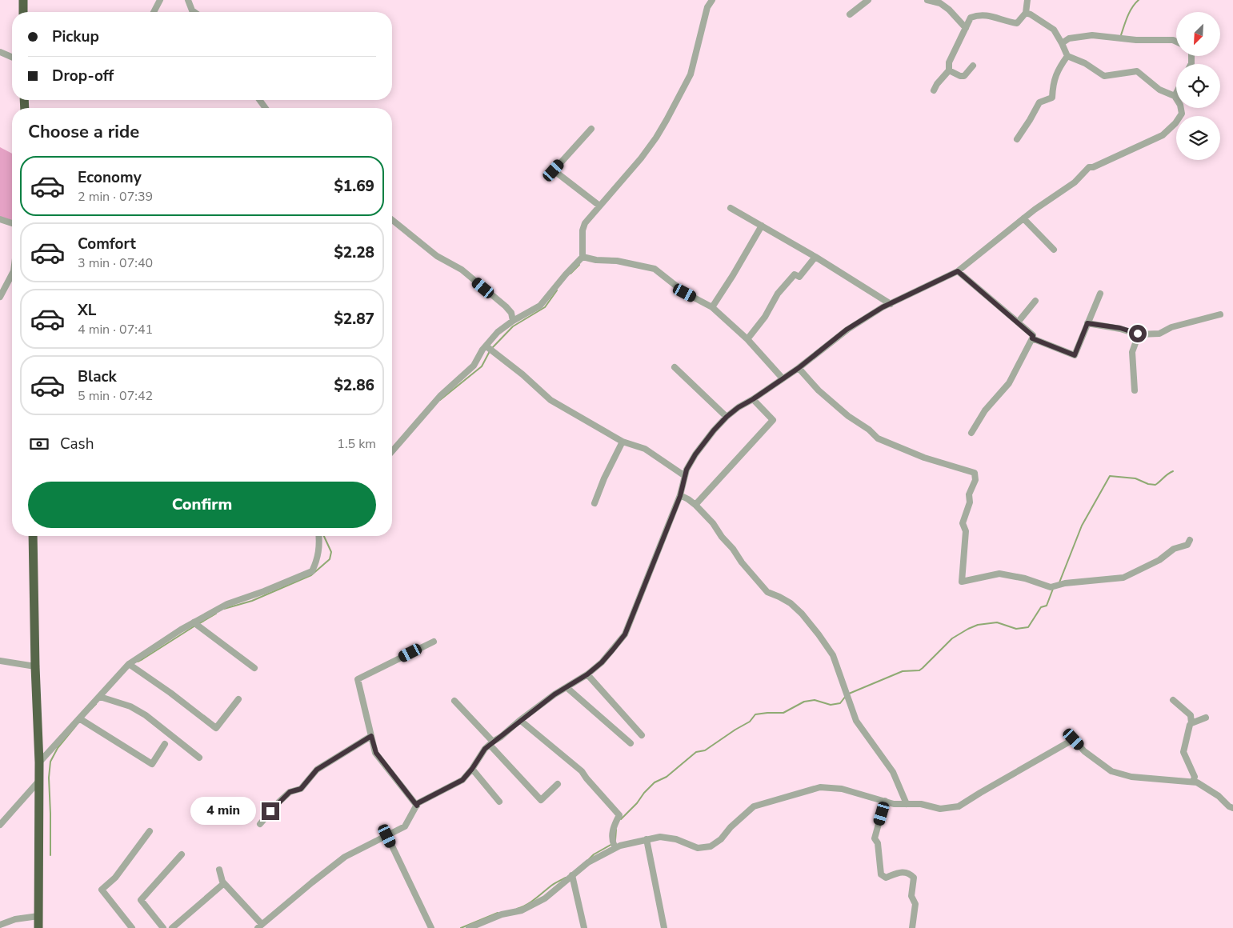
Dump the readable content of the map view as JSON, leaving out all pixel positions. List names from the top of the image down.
{
  "north": "bottom left",
  "page": {
    "banner": ["Pickup", "Drop-off"],
    "heading": "Choose a ride",
    "list": [
      {
        "name": "Economy",
        "note": "2 min · 07:39",
        "value": "$1.69"
      },
      {
        "name": "Comfort",
        "note": "3 min · 07:40",
        "value": "$2.28"
      },
      {
        "name": "XL",
        "note": "4 min · 07:41",
        "value": "$2.87"
      },
      {
        "name": "Black",
        "note": "5 min · 07:42",
        "value": "$2.86"
      }
    ],
    "pay": ["Cash", "1.5 km"],
    "buttons": "Confirm",
    "bubble": "4 min"
  }
}
